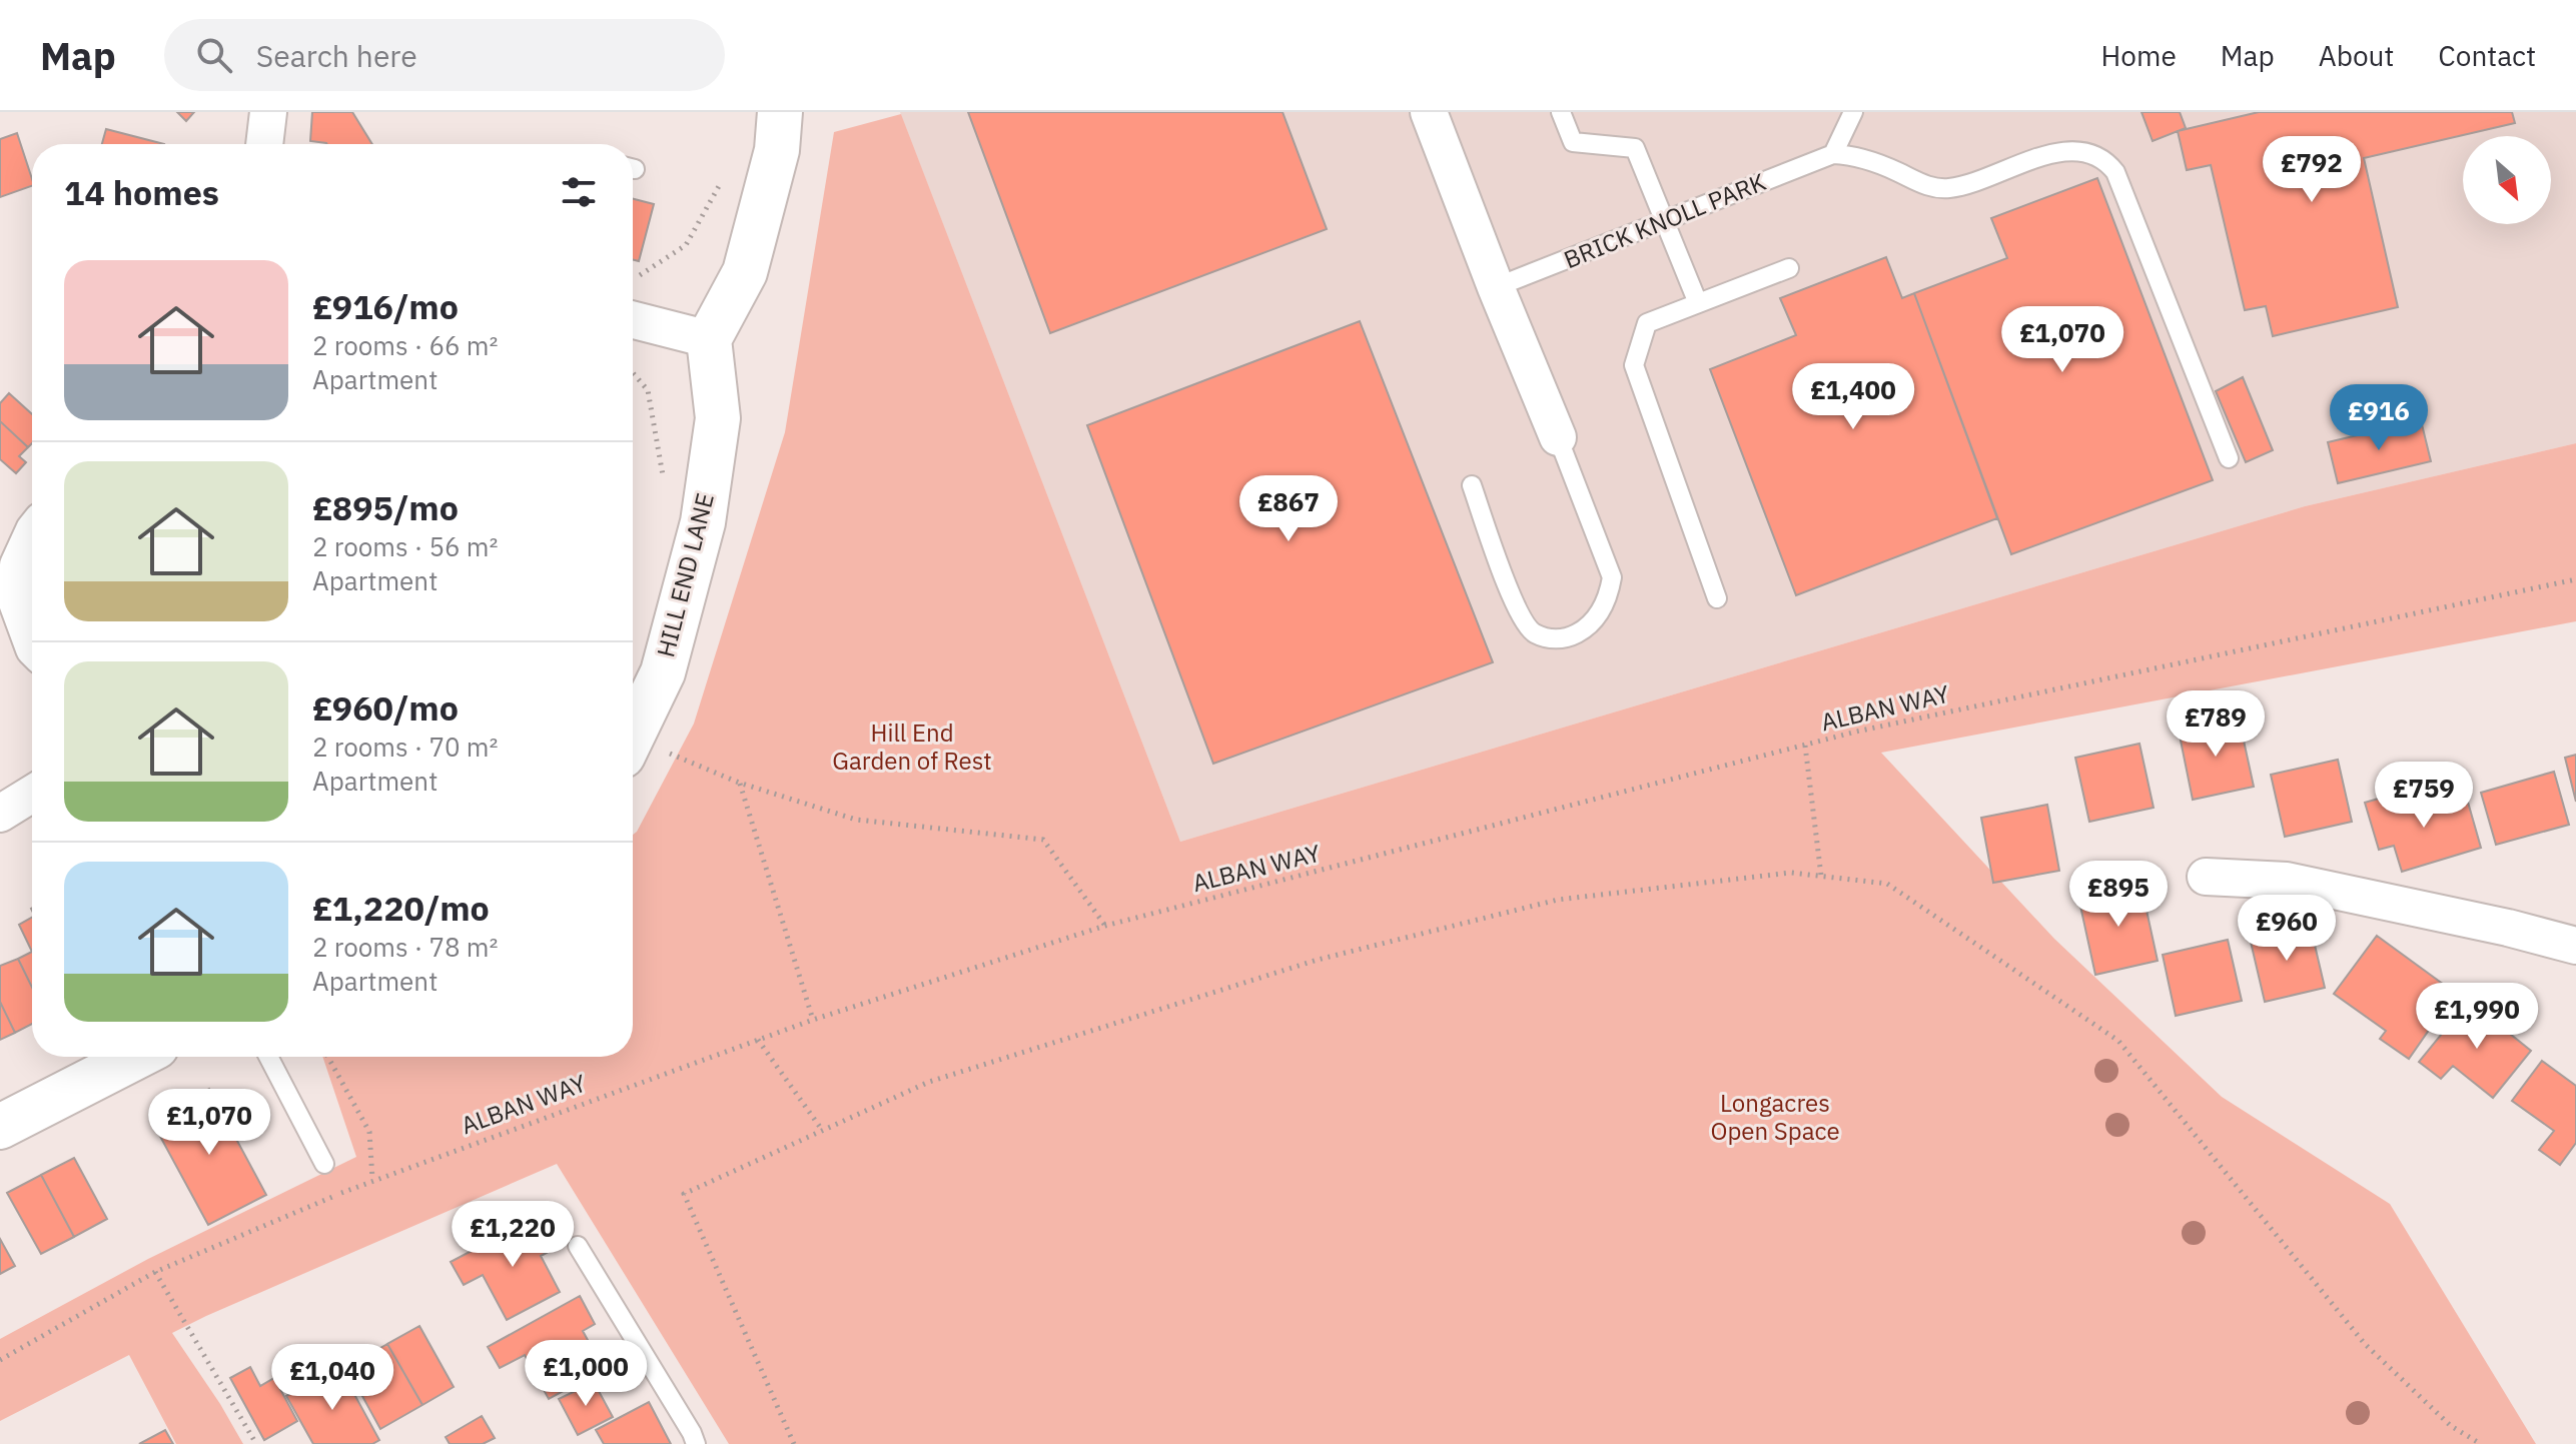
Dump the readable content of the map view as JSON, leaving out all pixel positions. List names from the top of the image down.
{
  "streets": {
    "street": ["HILL END LANE"],
    "lane": ["BRICK KNOLL PARK"],
    "path": ["ALBAN WAY"]
  },
  "parks": ["Hill End Garden of Rest", "Longacres Open Space"],
  "north": "bottom right",
  "page": {
    "header": "Map",
    "search": "Search here",
    "nav": [
      "Home",
      "Map",
      "About",
      "Contact"
    ],
    "price": [
      "£792",
      "£1,070",
      "£1,400",
      "£916",
      "£867",
      "£789",
      "£759",
      "£895",
      "£960",
      "£1,990",
      "£1,070",
      "£1,220",
      "£1,000",
      "£1,040"
    ],
    "heading": "14 homes",
    "list": [
      {
        "name": "£916/mo",
        "note": "2 rooms · 66 m² · Apartment"
      },
      {
        "name": "£895/mo",
        "note": "2 rooms · 56 m² · Apartment"
      },
      {
        "name": "£960/mo",
        "note": "2 rooms · 70 m² · Apartment"
      },
      {
        "name": "£1,220/mo",
        "note": "2 rooms · 78 m² · Apartment"
      }
    ]
  }
}
